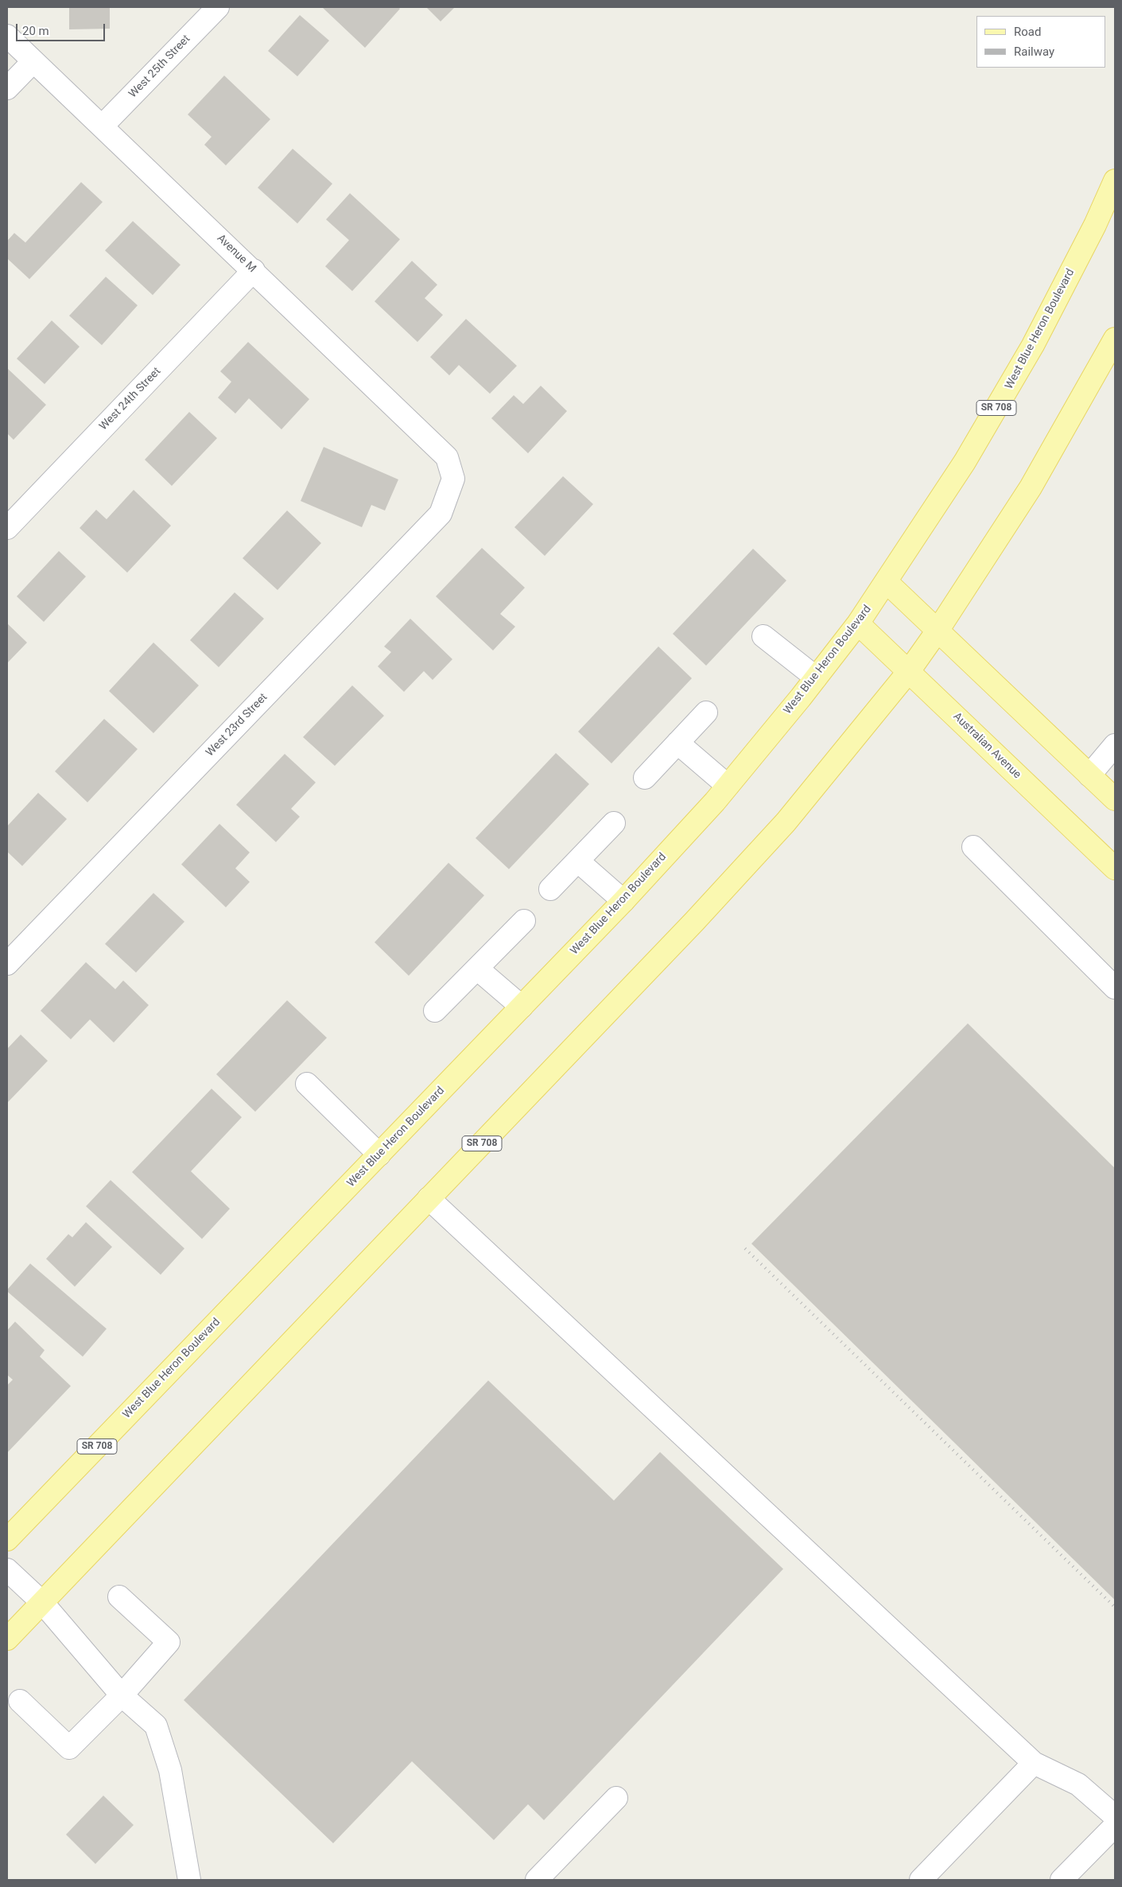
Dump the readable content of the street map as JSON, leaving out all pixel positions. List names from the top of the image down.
{
  "streets": {
    "main road": ["West Blue Heron Boulevard", "SR 708", "Australian Avenue"],
    "street": [
      "West 25th Street",
      "Avenue M",
      "West 24th Street",
      "West 23rd Street"
    ]
  },
  "crossings": [
    ["West 25th Street", "Avenue M"],
    ["Avenue M", "West 24th Street"],
    ["Avenue M", "West 23rd Street"],
    ["West Blue Heron Boulevard", "Australian Avenue"],
    ["SR 708", "Australian Avenue"]
  ],
  "legend": ["Road", "Railway"],
  "scale_bar": "20 m"
}
